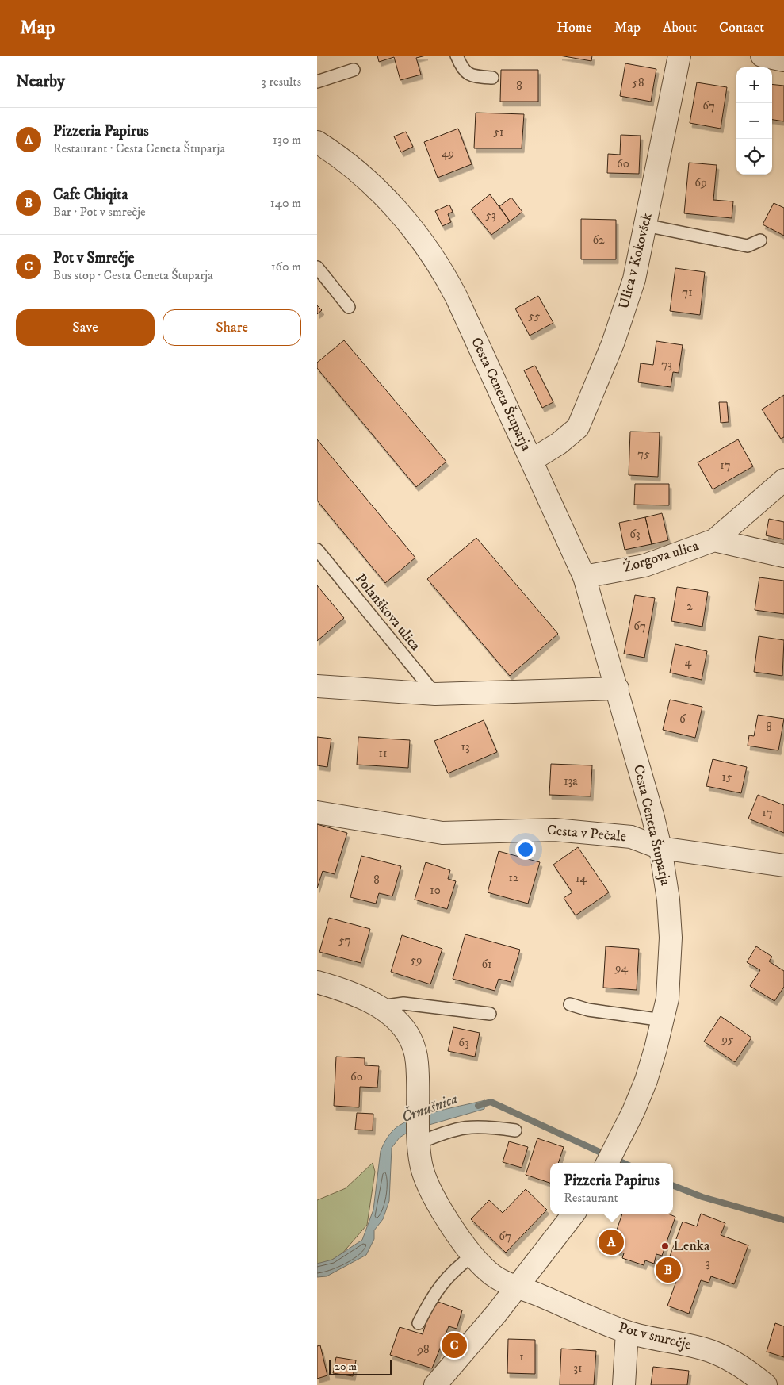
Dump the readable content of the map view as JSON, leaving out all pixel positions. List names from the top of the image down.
{
  "streets": {
    "street": [
      "Ulica v Kokovšek",
      "Cesta Ceneta Štuparja",
      "Žorgova ulica",
      "Cesta v Pečale",
      "Pot v smrečje"
    ],
    "lane": ["Polanškova ulica"]
  },
  "crossings": [
    ["Ulica v Kokovšek", "Cesta Ceneta Štuparja"],
    ["Cesta Ceneta Štuparja", "Žorgova ulica"],
    ["Cesta Ceneta Štuparja", "Cesta v Pečale"]
  ],
  "water": ["Črnušnica"],
  "places": ["Lenka"],
  "house_numbers": [
    "58",
    "8",
    "67",
    "51",
    "49",
    "60",
    "69",
    "53",
    "62",
    "71",
    "55",
    "73",
    "75",
    "17",
    "63",
    "2",
    "67",
    "4",
    "6",
    "8",
    "13",
    "11",
    "15",
    "13a",
    "17",
    "12",
    "14",
    "8",
    "10",
    "57",
    "59",
    "61",
    "94",
    "95",
    "63",
    "60",
    "67",
    "3",
    "98",
    "1",
    "31"
  ],
  "scale_bar": "20 m",
  "page": {
    "header": "Map",
    "nav": [
      "Home",
      "Map",
      "About",
      "Contact"
    ],
    "heading": ["Nearby", "3 results"],
    "map_buttons": ["+", "−"],
    "list": [
      {
        "mark": "A",
        "name": "Pizzeria Papirus",
        "note": "Restaurant · Cesta Ceneta Štuparja",
        "value": "130 m"
      },
      {
        "mark": "B",
        "name": "Cafe Chiqita",
        "note": "Bar · Pot v smrečje",
        "value": "140 m"
      },
      {
        "mark": "C",
        "name": "Pot v Smrečje",
        "note": "Bus stop · Cesta Ceneta Štuparja",
        "value": "160 m"
      }
    ],
    "buttons": ["Save", "Share"],
    "popup": ["Pizzeria Papirus", "Restaurant"],
    "pins": ["A", "B", "C"],
    "scale": "20 m"
  }
}
